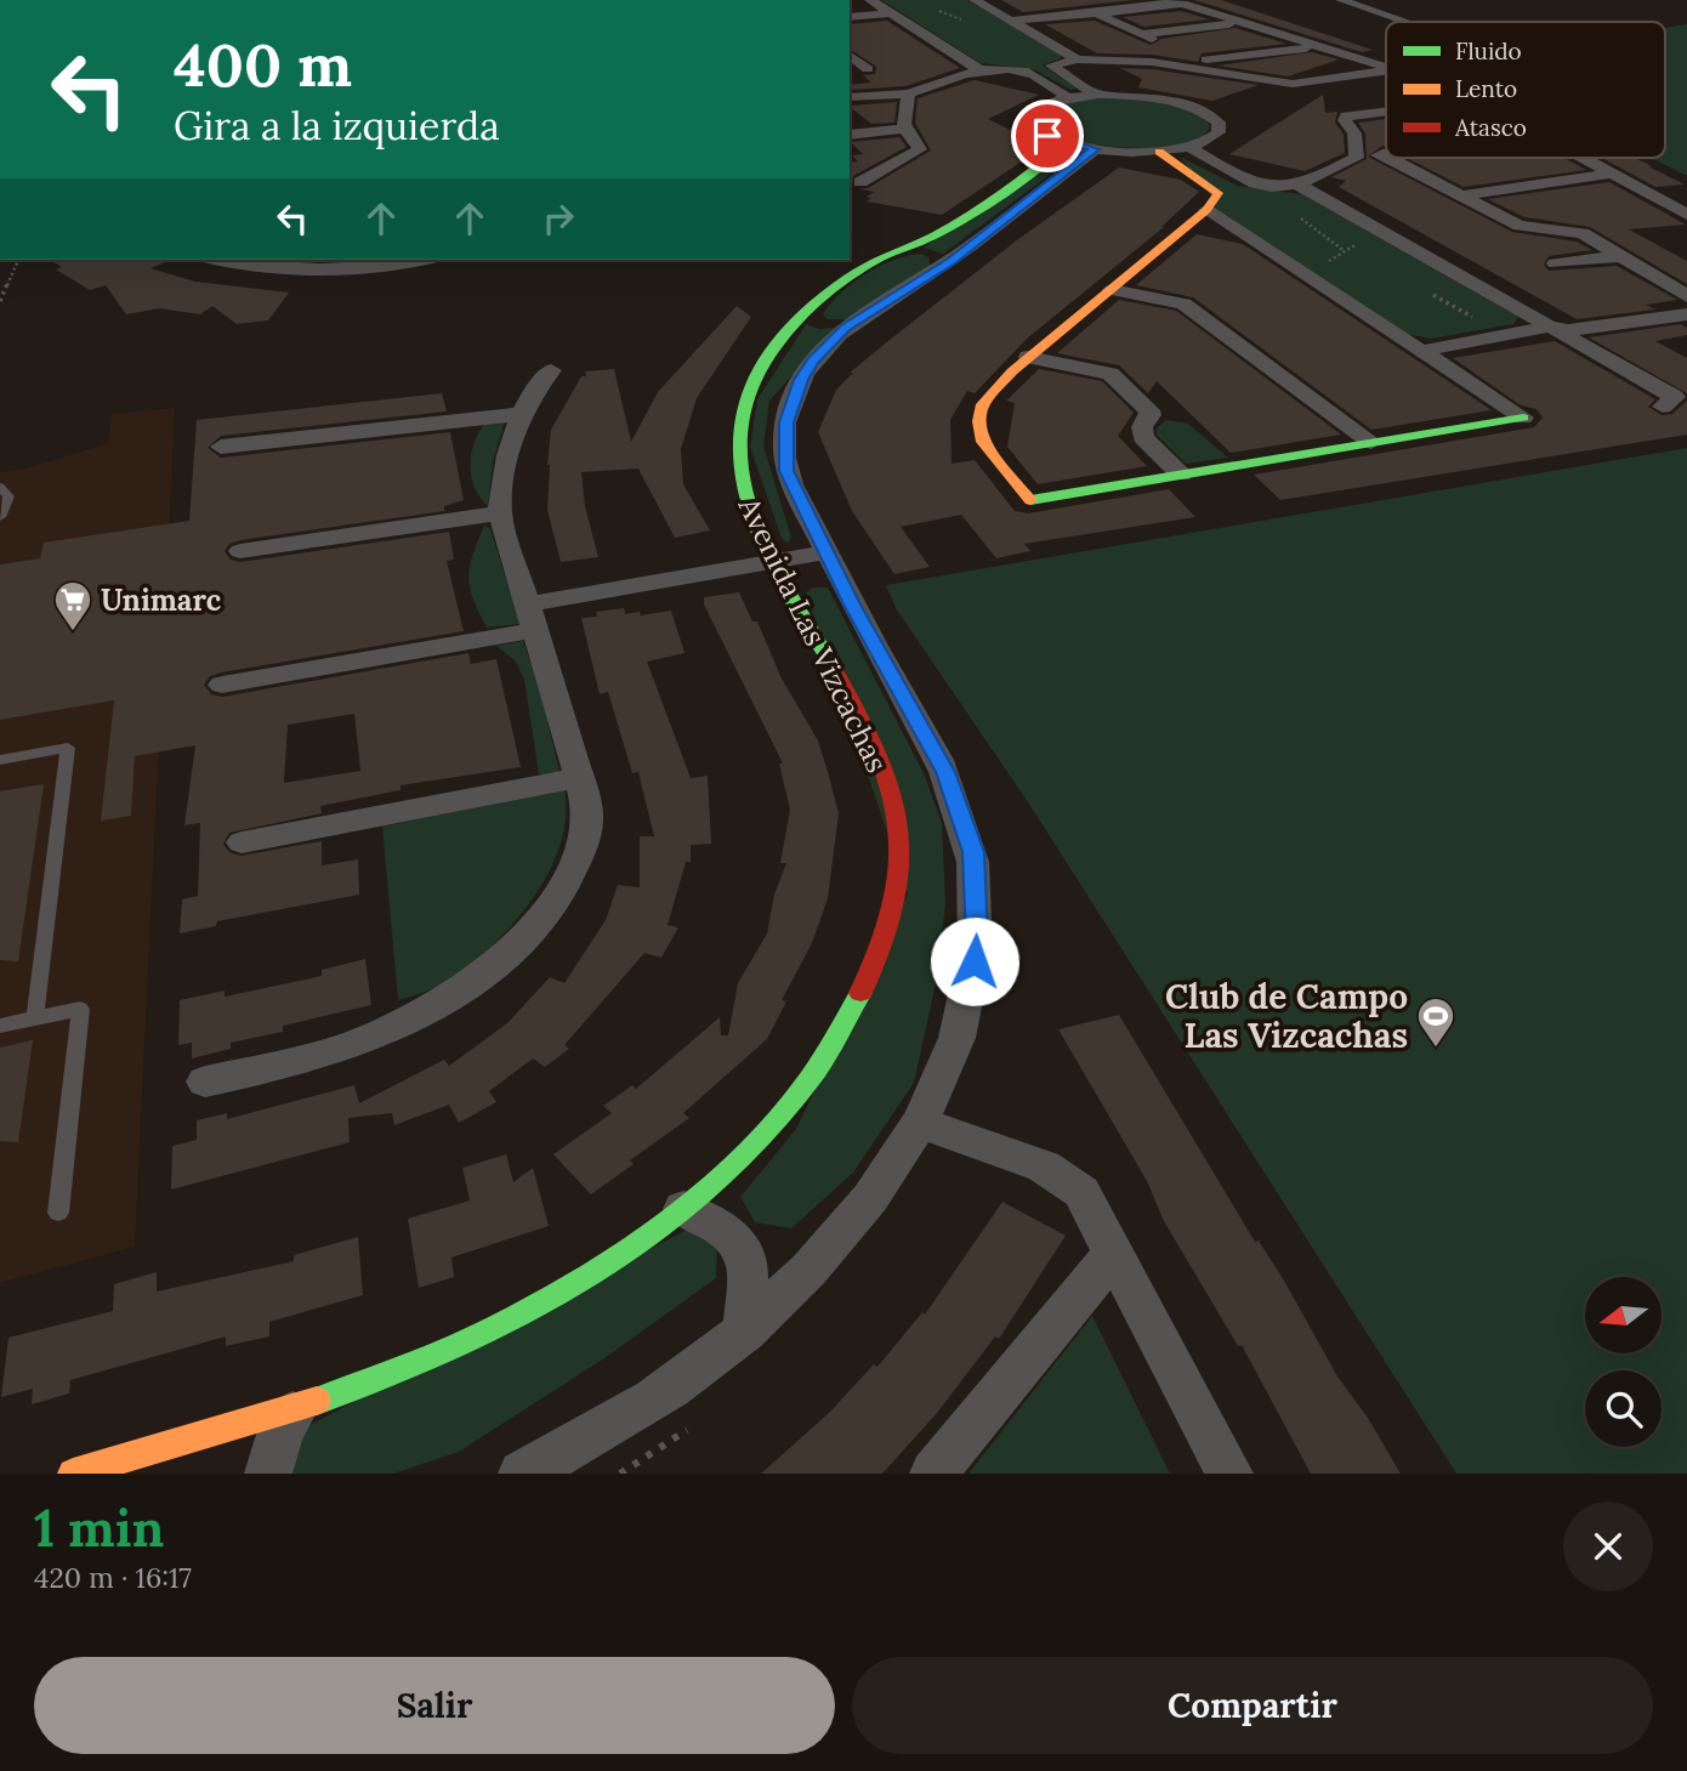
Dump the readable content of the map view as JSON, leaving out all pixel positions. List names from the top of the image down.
{
  "streets": {
    "street": ["Avenida Las Vizcachas"]
  },
  "places": {
    "supermarket": ["Unimarc"],
    "sports": ["Club de Campo Las Vizcachas"]
  },
  "legend": ["Fluido", "Lento", "Atasco"],
  "north": "left",
  "page": {
    "turn": ["400 m", "Gira a la izquierda"],
    "heading": ["1 min", "420 m · 16:17"],
    "buttons": ["Salir", "Compartir"]
  }
}
